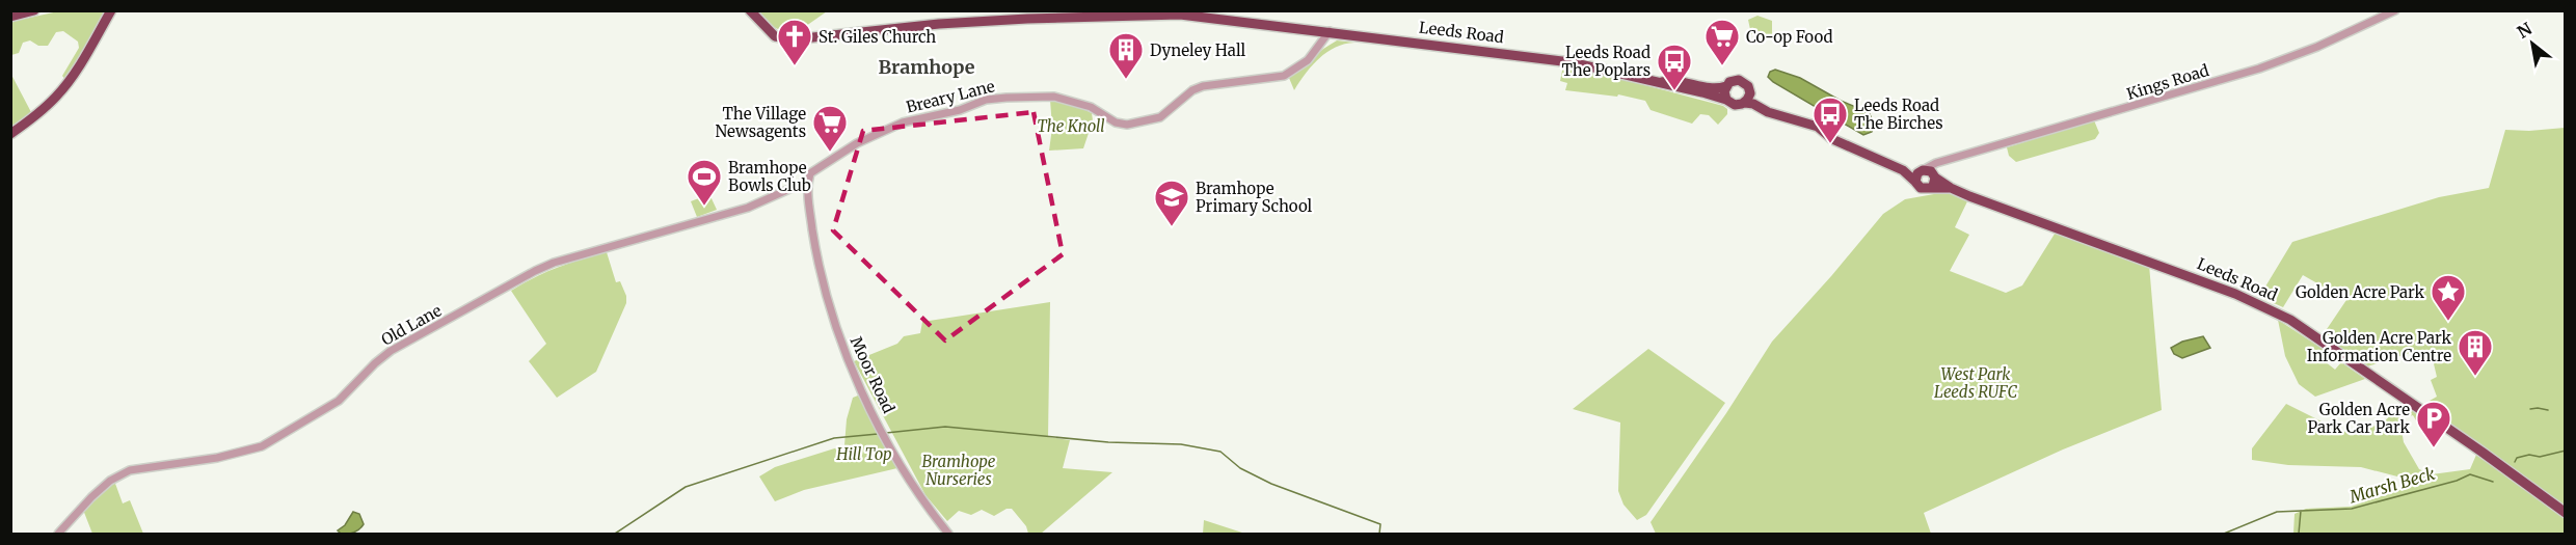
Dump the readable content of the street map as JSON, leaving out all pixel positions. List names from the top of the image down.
{
  "streets": {
    "highway": ["Leeds Road"],
    "street": [
      "Kings Road",
      "Breary Lane",
      "Old Lane",
      "Moor Road"
    ]
  },
  "crossings": [
    ["Leeds Road", "Breary Lane"],
    ["Breary Lane", "Old Lane"],
    ["Breary Lane", "Moor Road"],
    ["Old Lane", "Moor Road"]
  ],
  "districts": ["Bramhope"],
  "water": ["Marsh Beck"],
  "parks": [
    "The Knoll",
    "West Park Leeds RUFC",
    "Hill Top",
    "Bramhope Nurseries"
  ],
  "places": {
    "church": ["St. Giles Church"],
    "supermarket": ["Co-op Food", "The Village Newsagents"],
    "building": ["Dyneley Hall", "Golden Acre Park Information Centre"],
    "bus stop": ["Leeds Road The Poplars", "Leeds Road The Birches"],
    "sports": ["Bramhope Bowls Club"],
    "school or university": ["Bramhope Primary School"],
    "place": ["Golden Acre Park"],
    "parking": ["Golden Acre Park Car Park"]
  },
  "north": "top left"
}
